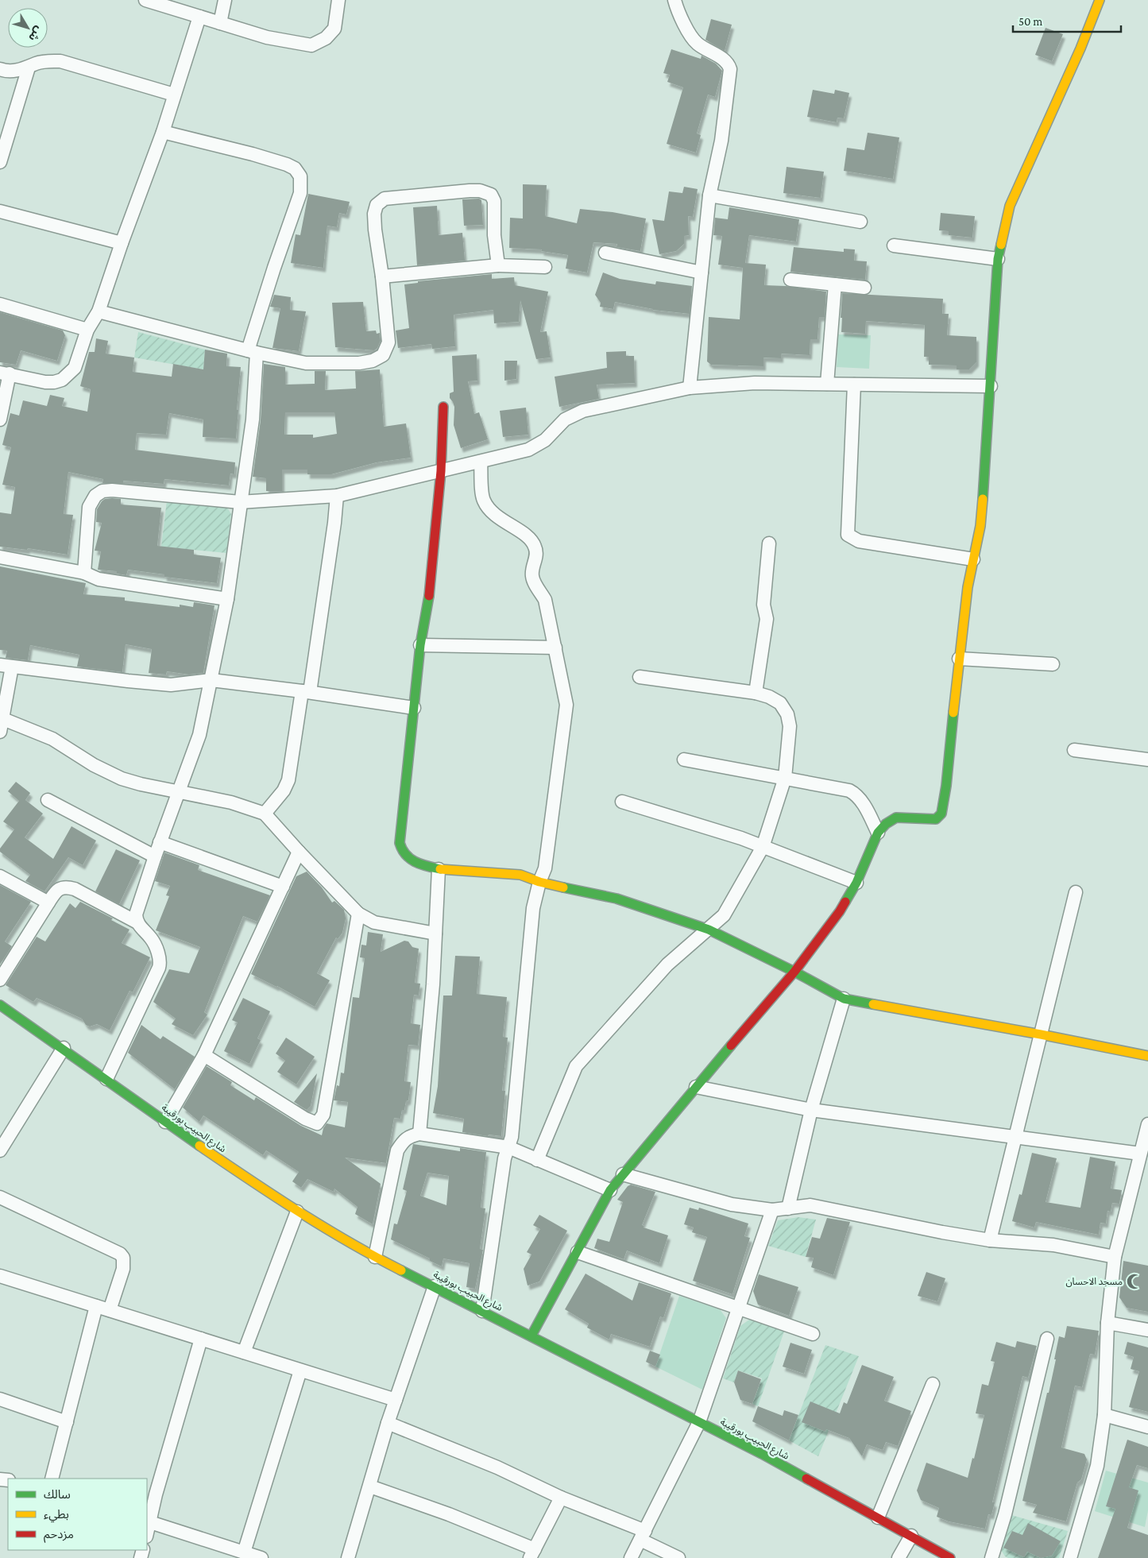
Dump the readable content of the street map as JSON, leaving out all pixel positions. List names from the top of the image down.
{
  "streets": {
    "street": ["شارع الحبيب بورقيبة"]
  },
  "places": {
    "mosque": ["مسجد الاحسان"]
  },
  "legend": ["سالك", "بطيء", "مزدحم"],
  "scale_bar": "50 m",
  "north": "bottom right"
}
